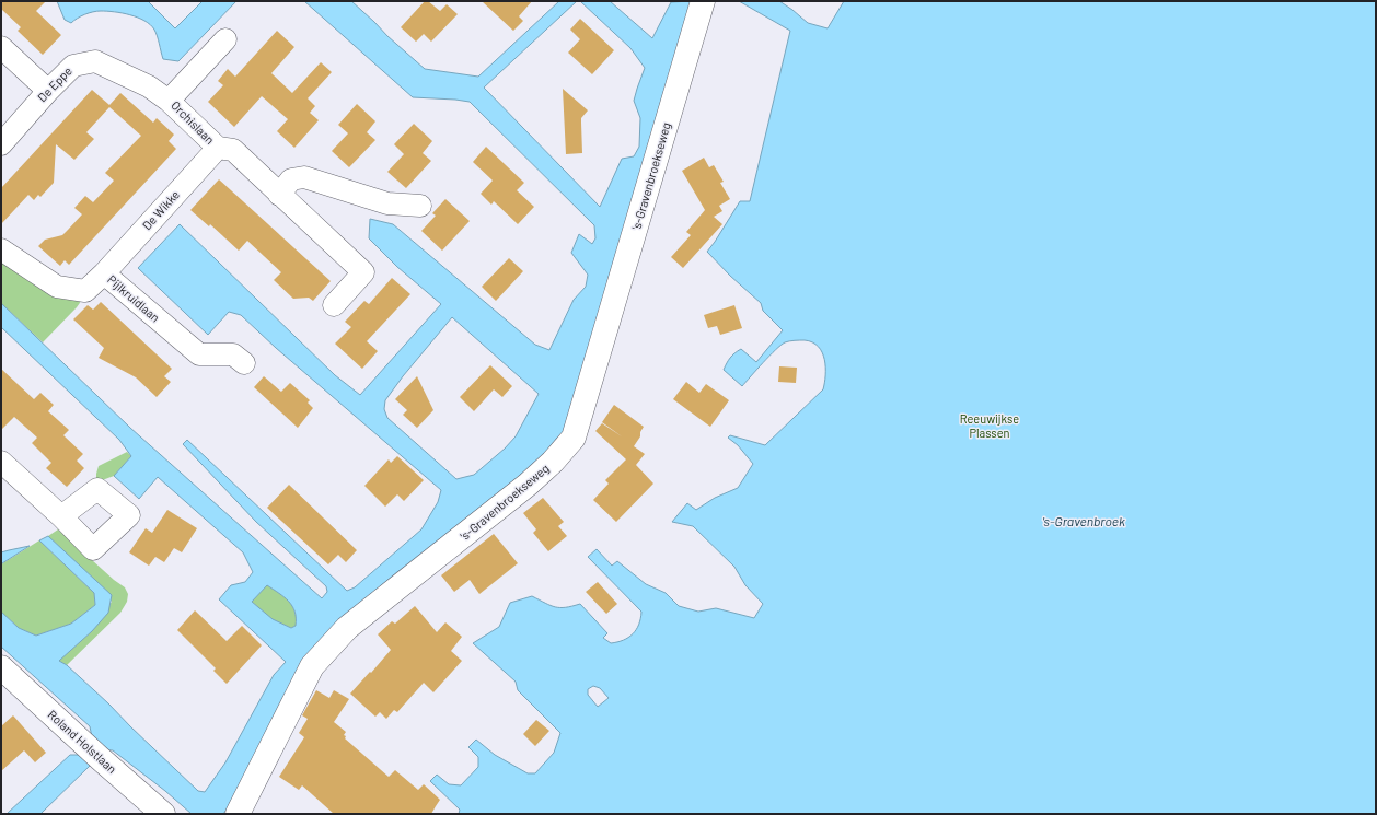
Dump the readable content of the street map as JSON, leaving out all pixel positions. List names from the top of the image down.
{
  "streets": {
    "street": [
      "De Eppe",
      "Orchislaan",
      "'s-Gravenbroekseweg",
      "De Wikke",
      "Pijlkruidlaan",
      "Roland Holstlaan"
    ]
  },
  "crossings": [
    ["De Eppe", "Orchislaan"],
    ["Orchislaan", "De Wikke"],
    ["De Wikke", "Pijlkruidlaan"]
  ],
  "water": ["'s-Gravenbroek"],
  "parks": ["Reeuwijkse Plassen"]
}
